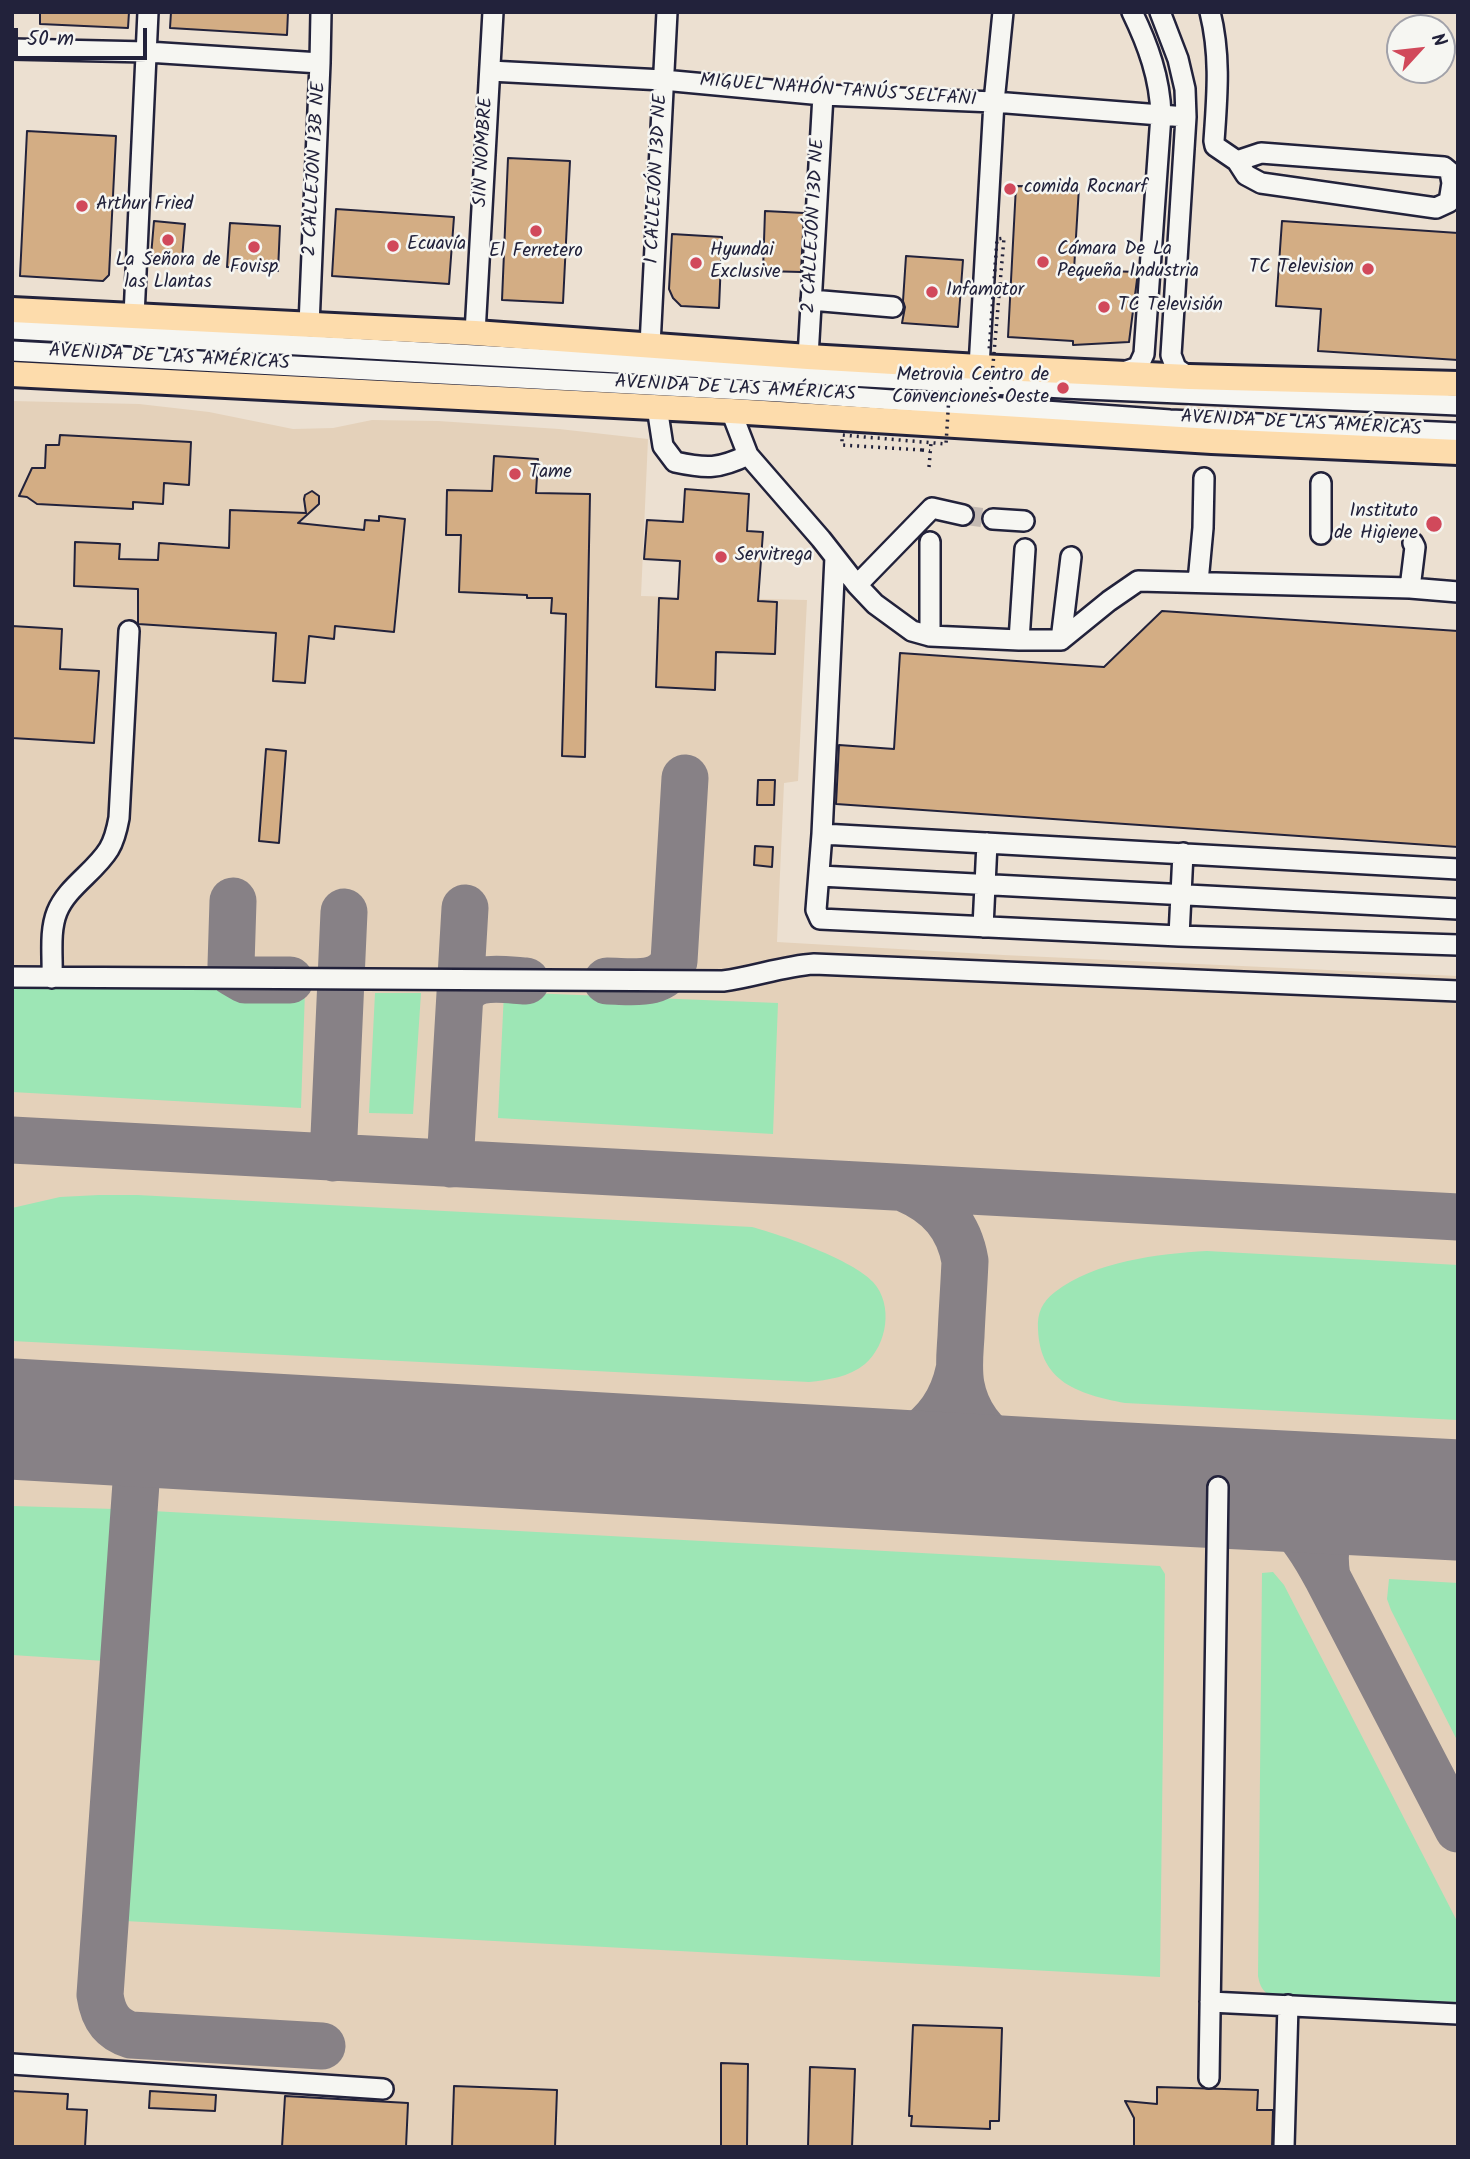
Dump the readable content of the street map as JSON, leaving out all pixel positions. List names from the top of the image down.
{
  "streets": {
    "main road": ["AVENIDA DE LAS AMÉRICAS"],
    "street": [
      "MIGUEL NAHÓN TANÚS SELFANI",
      "SIN NOMBRE",
      "2 CALLEJON 13B NE",
      "1 CALLEJÓN 13D NE",
      "2 CALLEJÓN 13D NE"
    ]
  },
  "crossings": [
    ["MIGUEL NAHÓN TANÚS SELFANI", "SIN NOMBRE"],
    ["MIGUEL NAHÓN TANÚS SELFANI", "1 CALLEJÓN 13D NE"],
    ["MIGUEL NAHÓN TANÚS SELFANI", "2 CALLEJÓN 13D NE"],
    ["SIN NOMBRE", "AVENIDA DE LAS AMÉRICAS"],
    ["2 CALLEJON 13B NE", "AVENIDA DE LAS AMÉRICAS"],
    ["1 CALLEJÓN 13D NE", "AVENIDA DE LAS AMÉRICAS"],
    ["2 CALLEJÓN 13D NE", "AVENIDA DE LAS AMÉRICAS"]
  ],
  "places": [
    "comida Rocnarf",
    "Arthur Fried",
    "El Ferretero",
    "La Señora de las Llantas",
    "Ecuavía",
    "Fovisp",
    "Cámara De La Pequeña Industria",
    "Hyundai Exclusive",
    "TC Television",
    "Infamotor",
    "TC Televisión",
    "Metrovia Centro de Convenciones Oeste",
    "Tame",
    "Instituto de Higiene",
    "Servitrega"
  ],
  "scale_bar": "50 m",
  "north": "top right"
}
